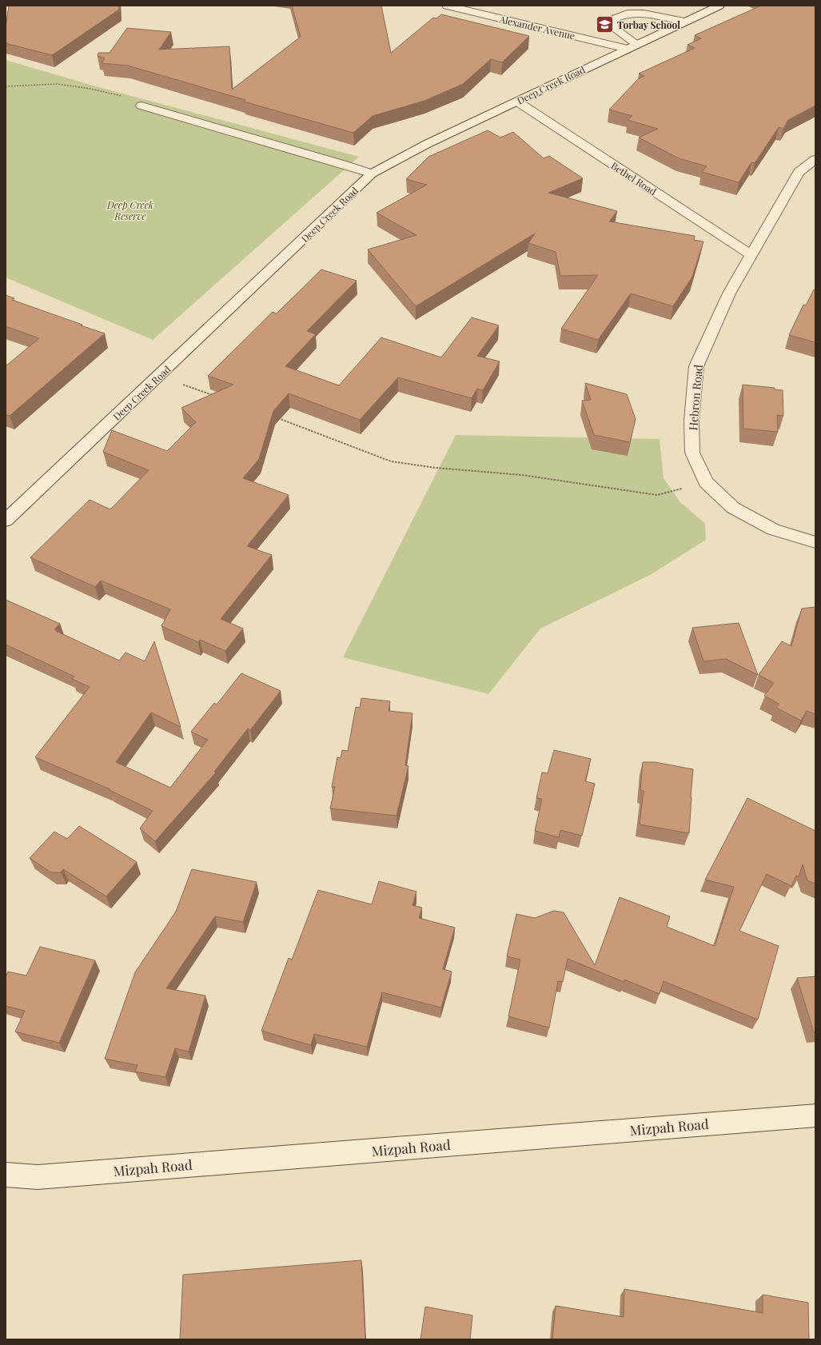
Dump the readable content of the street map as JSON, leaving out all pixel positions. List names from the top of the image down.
{
  "streets": {
    "street": [
      "Alexander Avenue",
      "Deep Creek Road",
      "Bethel Road",
      "Hebron Road",
      "Mizpah Road"
    ]
  },
  "crossings": [
    ["Alexander Avenue", "Deep Creek Road"],
    ["Deep Creek Road", "Bethel Road"],
    ["Bethel Road", "Hebron Road"]
  ],
  "parks": ["Deep Creek Reserve"],
  "places": {
    "school or university": ["Torbay School"]
  }
}
